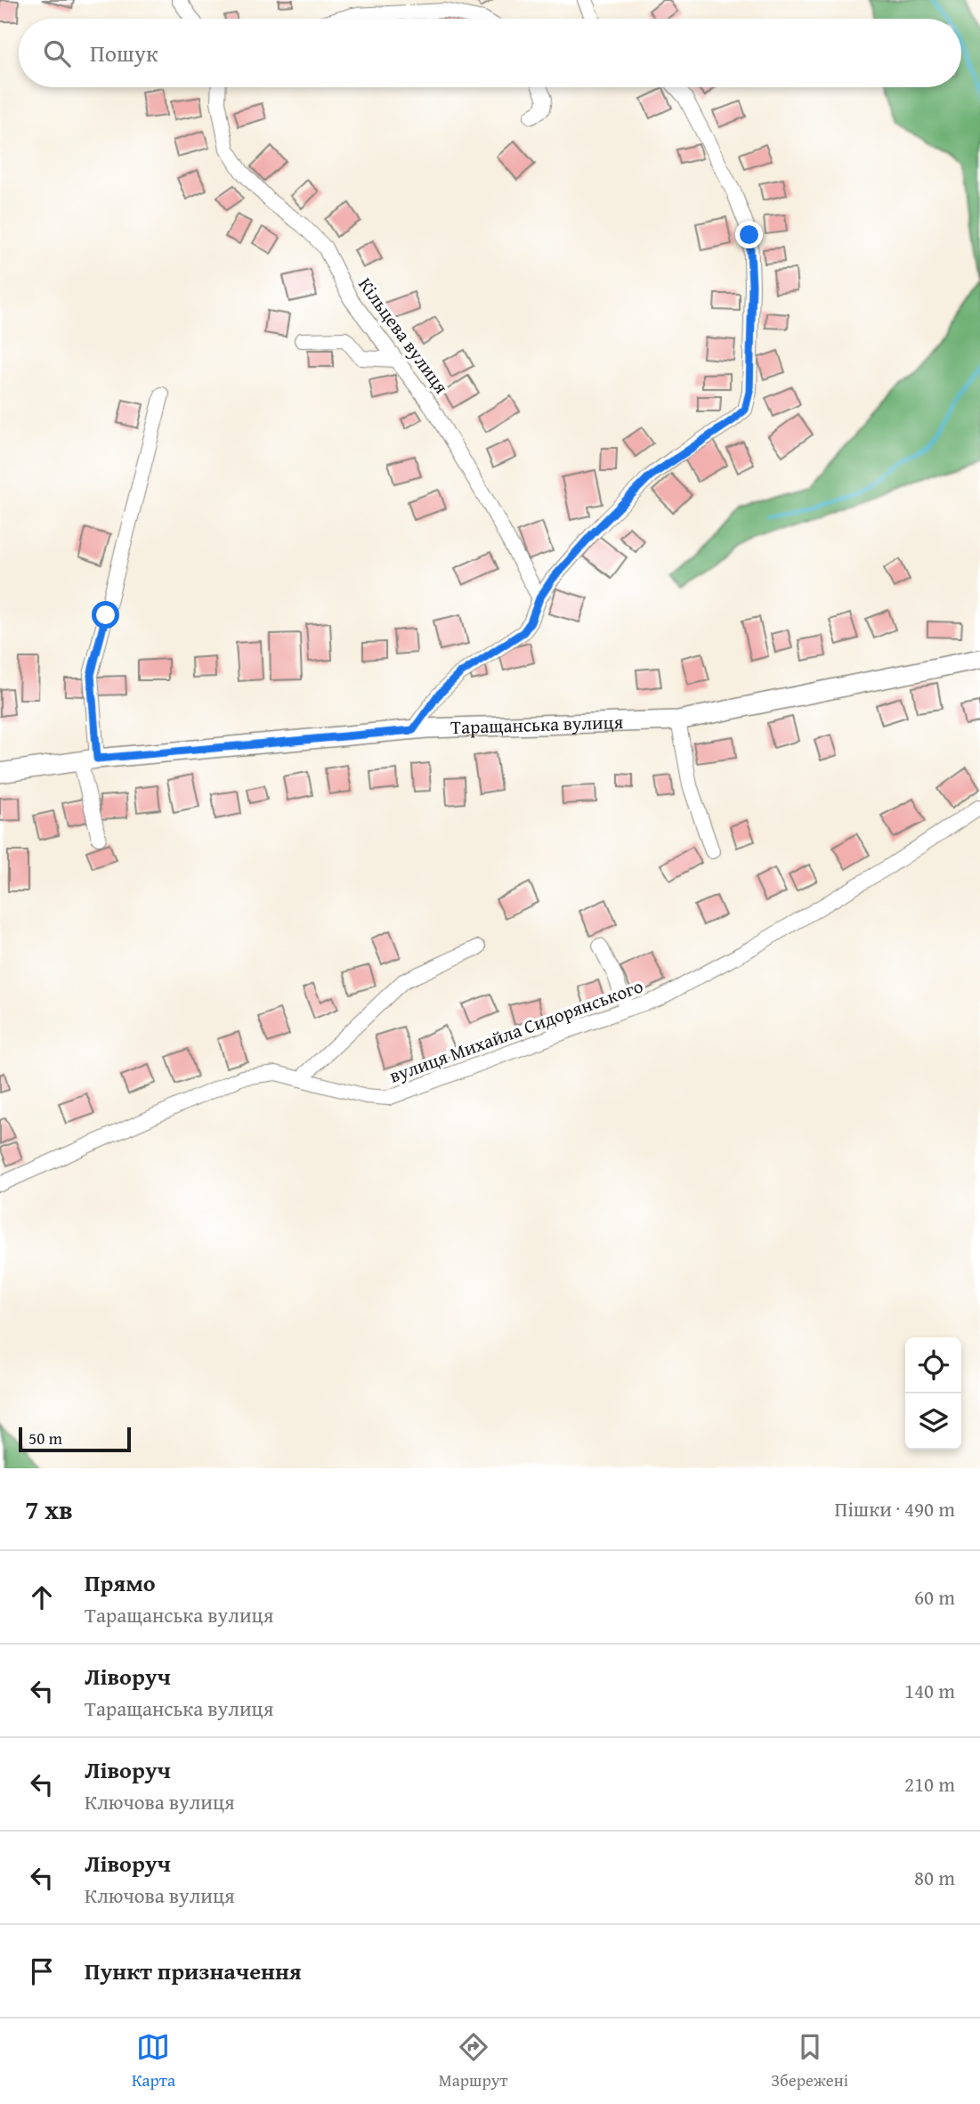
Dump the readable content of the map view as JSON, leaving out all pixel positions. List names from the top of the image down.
{
  "streets": {
    "main road": ["Таращанська вулиця"],
    "street": ["Кільцева вулиця", "вулиця Михайла Сидорянського"]
  },
  "scale_bar": "50 m",
  "page": {
    "search": "Пошук",
    "scale": "50 m",
    "heading": ["7 хв", "Пішки · 490 m"],
    "list": [
      ["Прямо", "Таращанська вулиця", "60 m"],
      ["Ліворуч", "Таращанська вулиця", "140 m"],
      ["Ліворуч", "Ключова вулиця", "210 m"],
      ["Ліворуч", "Ключова вулиця", "80 m"],
      "Пункт призначення"
    ],
    "nav": ["Карта", "Маршрут", "Збережені"]
  }
}
